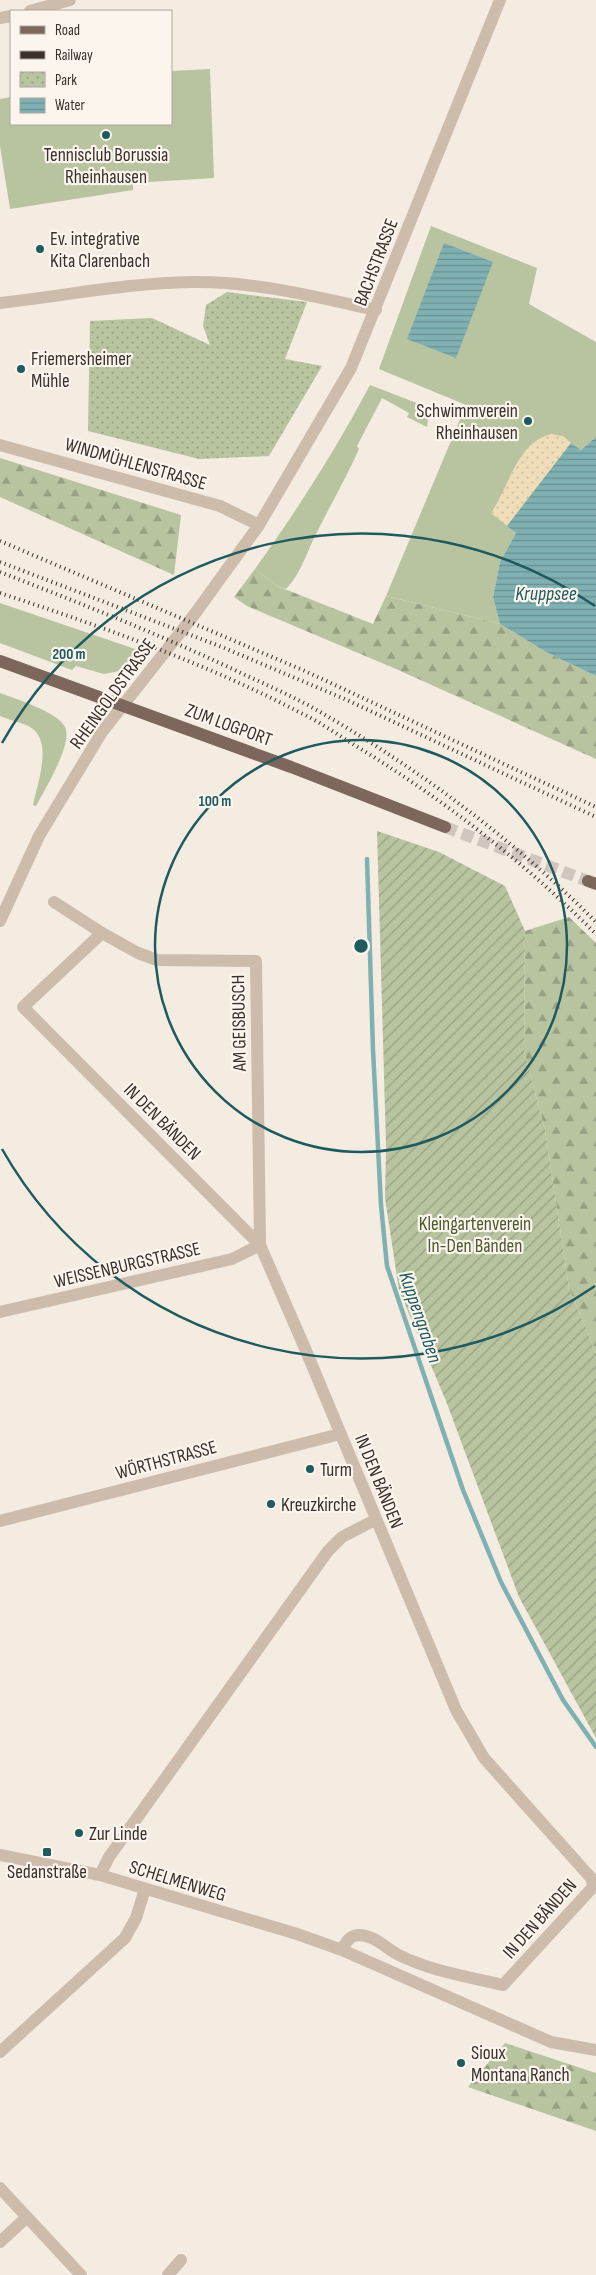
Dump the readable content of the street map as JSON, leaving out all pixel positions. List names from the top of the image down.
{
  "streets": {
    "main road": ["ZUM LOGPORT"],
    "street": [
      "BACHSTRASSE",
      "WINDMÜHLENSTRASSE",
      "RHEINGOLDSTRASSE",
      "AM GEISBUSCH",
      "IN DEN BÄNDEN",
      "WEISSENBURGSTRASSE",
      "WÖRTHSTRASSE",
      "SCHELMENWEG"
    ]
  },
  "crossings": [
    ["BACHSTRASSE", "WINDMÜHLENSTRASSE"],
    ["BACHSTRASSE", "RHEINGOLDSTRASSE"],
    ["WINDMÜHLENSTRASSE", "RHEINGOLDSTRASSE"],
    ["RHEINGOLDSTRASSE", "ZUM LOGPORT"],
    ["AM GEISBUSCH", "IN DEN BÄNDEN"],
    ["AM GEISBUSCH", "WEISSENBURGSTRASSE"],
    ["IN DEN BÄNDEN", "WEISSENBURGSTRASSE"],
    ["IN DEN BÄNDEN", "WÖRTHSTRASSE"],
    ["IN DEN BÄNDEN", "SCHELMENWEG"]
  ],
  "water": ["Kruppsee", "Kuppengraben"],
  "parks": ["Kleingartenverein In-Den Bänden"],
  "places": {
    "other": [
      "Tennisclub Borussia Rheinhausen",
      "Ev. integrative Kita Clarenbach",
      "Friemersheimer Mühle",
      "Schwimmverein Rheinhausen",
      "Turm",
      "Kreuzkirche",
      "Zur Linde",
      "Sioux Montana Ranch"
    ],
    "transit": ["Sedanstraße"]
  },
  "legend": [
    "Road",
    "Railway",
    "Park",
    "Water"
  ],
  "rings": ["200 m", "100 m"]
}
